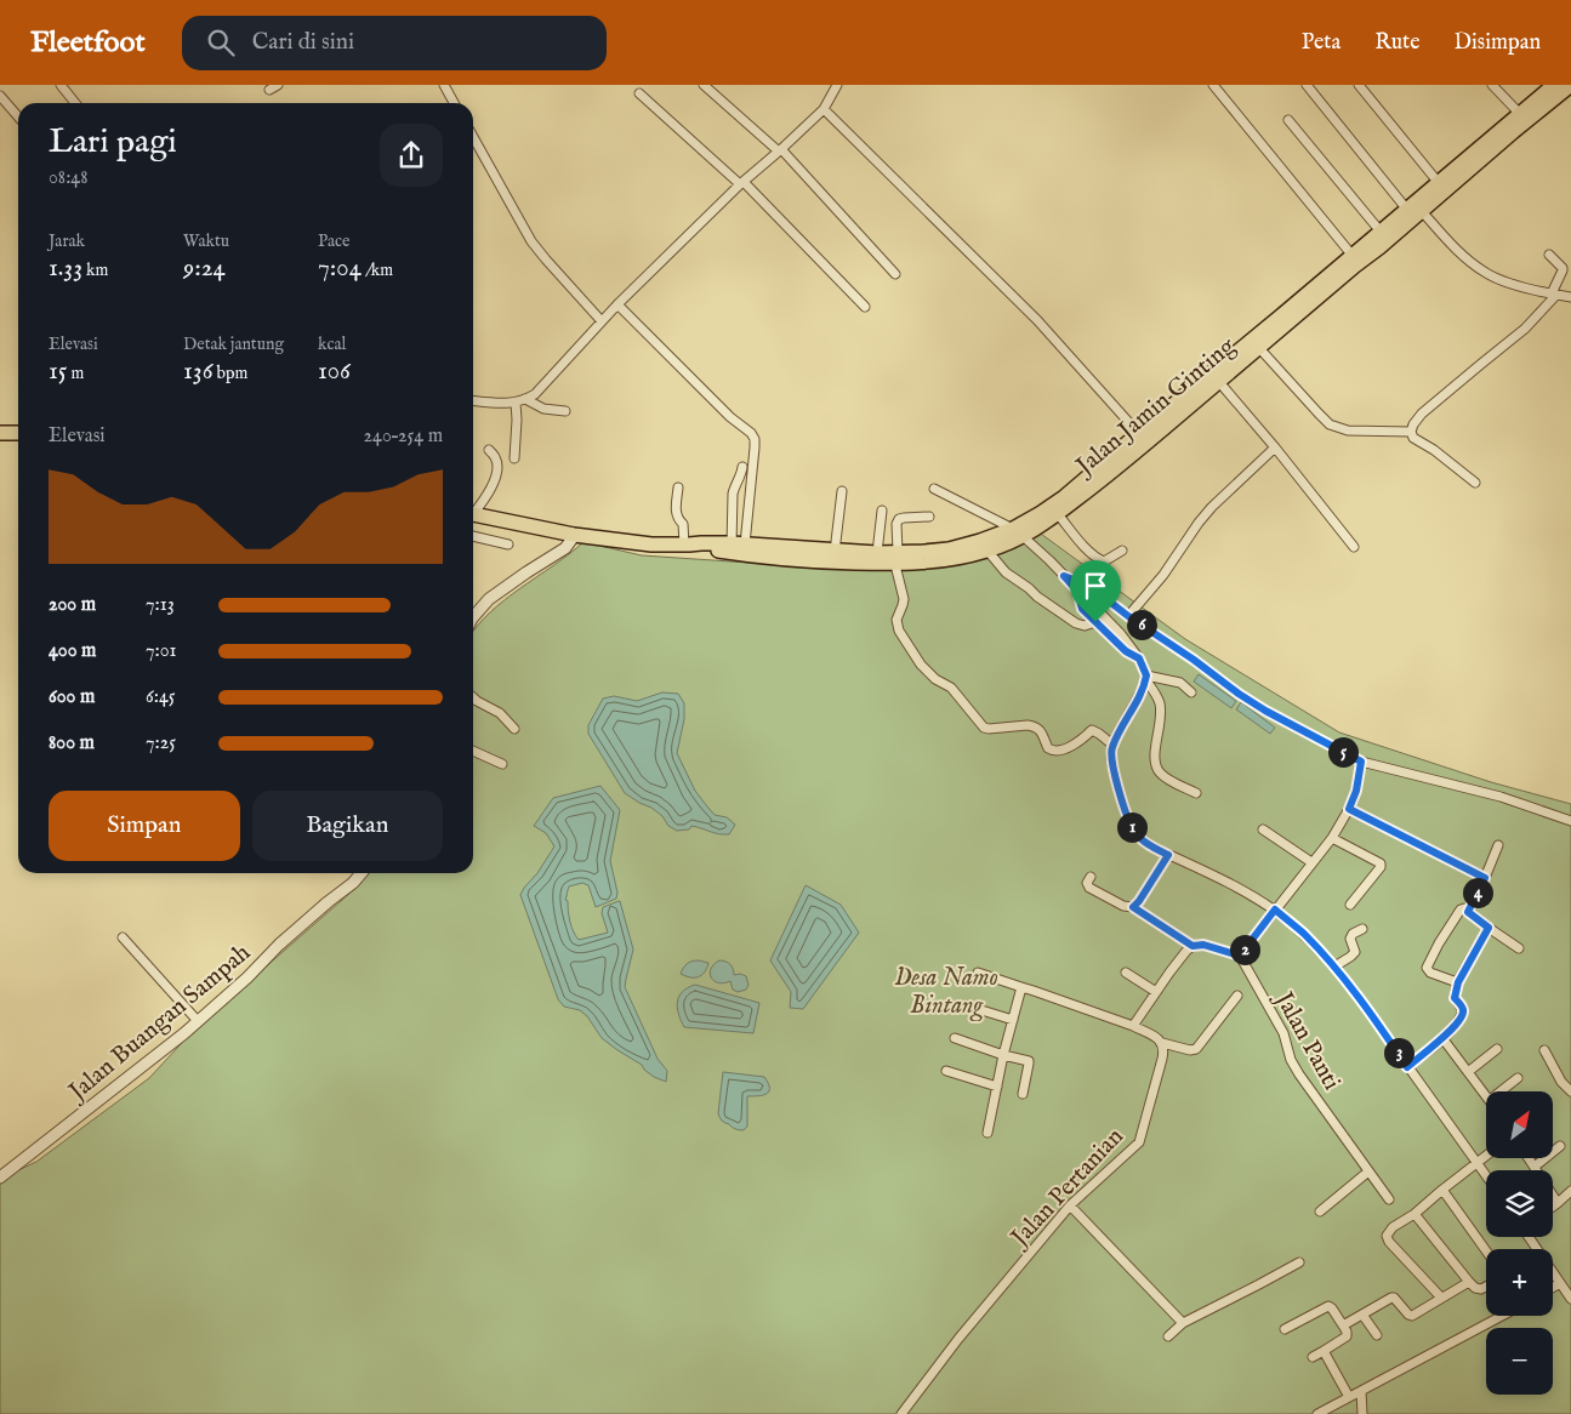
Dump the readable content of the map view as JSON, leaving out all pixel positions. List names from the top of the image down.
{
  "streets": {
    "highway": ["Jalan Jamin Ginting"],
    "street": ["Jalan Buangan Sampah", "Jalan Panti", "Jalan Pertanian"]
  },
  "parks": ["Desa Namo Bintang"],
  "north": "top right",
  "page": {
    "header": "Fleetfoot",
    "search": "Cari di sini",
    "nav": ["Peta", "Rute", "Disimpan"],
    "heading": ["Lari pagi", "08:48"],
    "stats": [
      ["Jarak", "1.33 km"],
      ["Waktu", "9:24"],
      ["Pace", "7:04 /km"],
      ["Elevasi", "15 m"],
      ["Detak jantung", "136 bpm"],
      ["kcal", "106"]
    ],
    "chart": ["Elevasi", "240–254 m"],
    "list": [
      {
        "name": "200 m",
        "note": "7:13"
      },
      {
        "name": "400 m",
        "note": "7:01"
      },
      {
        "name": "600 m",
        "note": "6:45"
      },
      {
        "name": "800 m",
        "note": "7:25"
      }
    ],
    "pins": [
      "6",
      "5",
      "1",
      "4",
      "2",
      "3"
    ],
    "buttons": ["Simpan", "Bagikan"],
    "map_buttons": ["+", "−"]
  }
}
